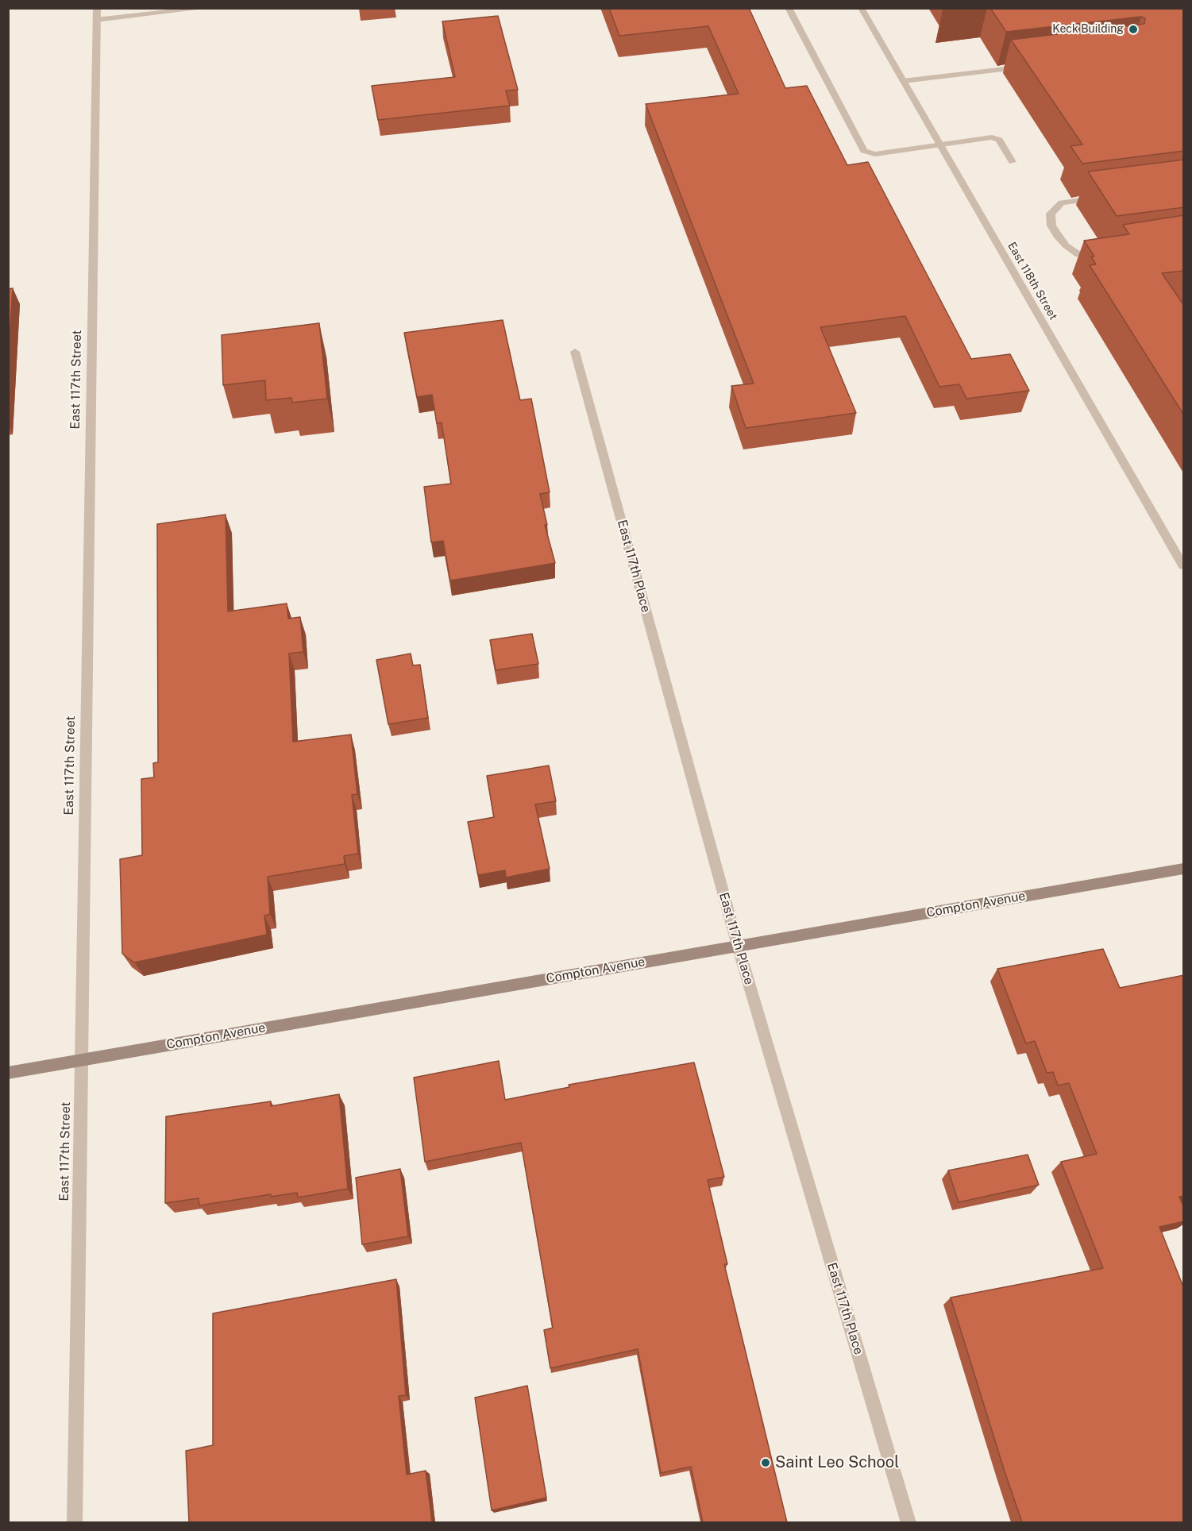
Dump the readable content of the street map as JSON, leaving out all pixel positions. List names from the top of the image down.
{
  "streets": {
    "main road": ["Compton Avenue"],
    "street": ["East 118th Street", "East 117th Street", "East 117th Place"]
  },
  "crossings": [
    ["East 117th Street", "Compton Avenue"],
    ["East 117th Place", "Compton Avenue"]
  ],
  "places": ["Keck Building", "Saint Leo School"]
}
